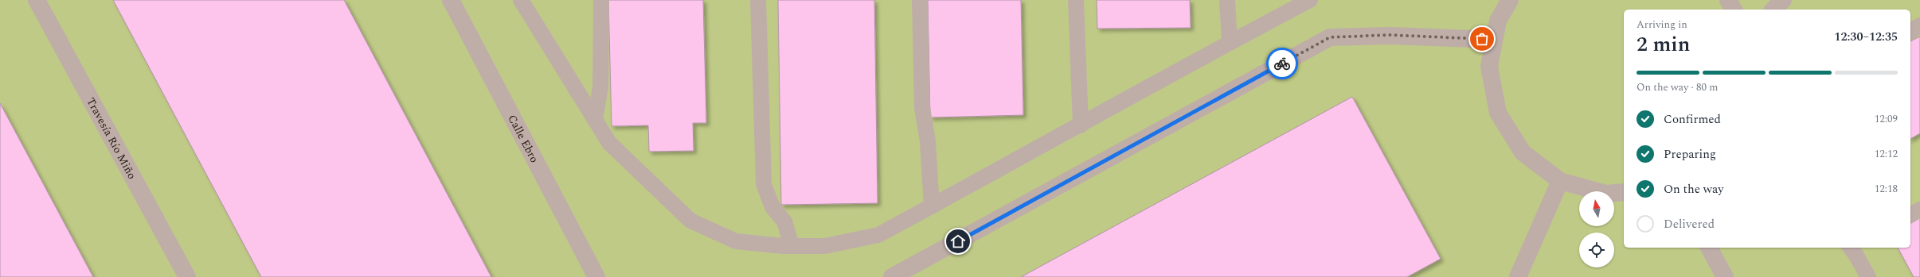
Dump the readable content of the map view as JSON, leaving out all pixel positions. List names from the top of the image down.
{
  "streets": {
    "street": ["Travesía Río Miño", "Calle Ebro"]
  },
  "north": "top",
  "page": {
    "heading": ["2 min", "Arriving in", "12:30–12:35"],
    "bar": "On the way · 80 m",
    "list": [
      ["Confirmed", "12:09"],
      ["Preparing", "12:12"],
      ["On the way", "12:18"],
      "Delivered"
    ]
  }
}
